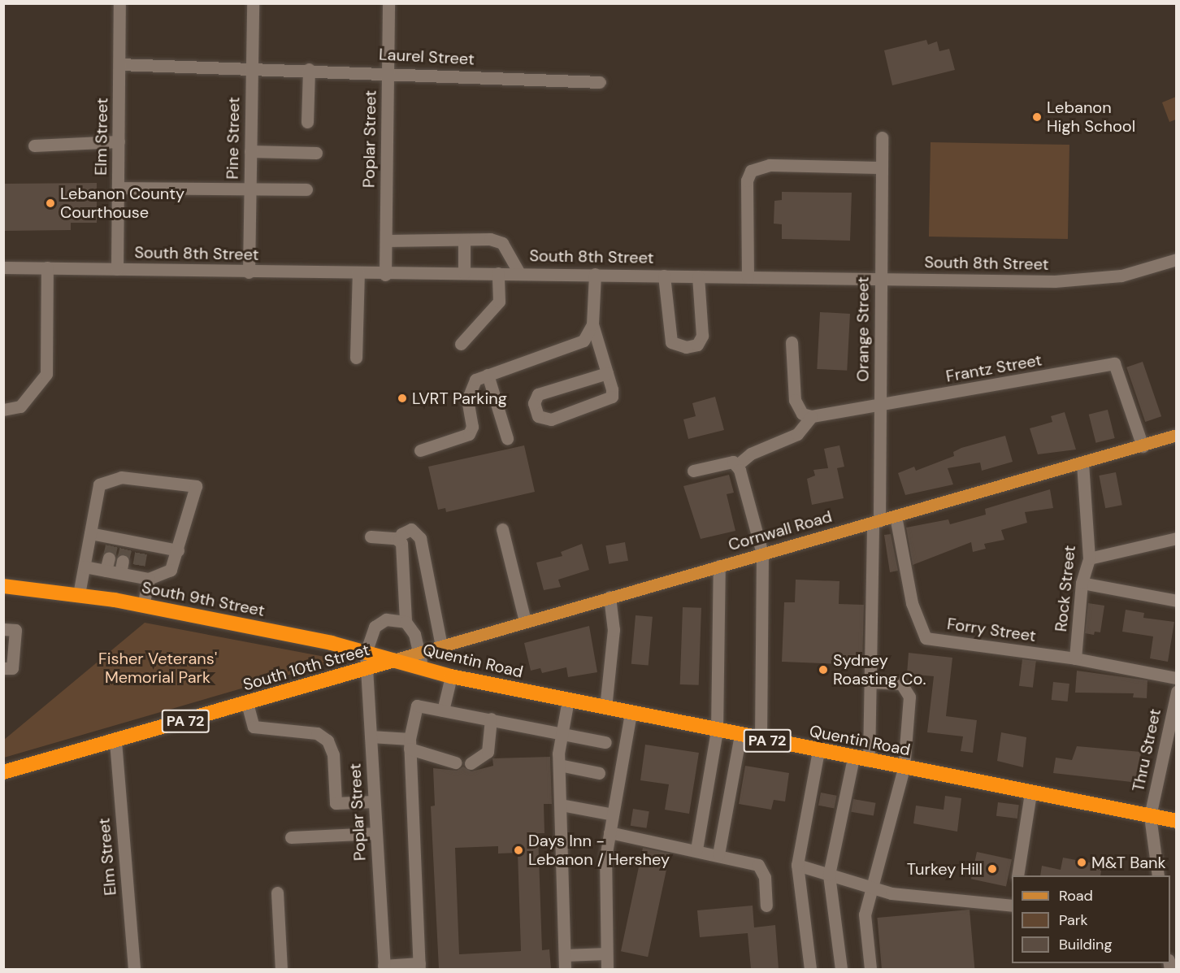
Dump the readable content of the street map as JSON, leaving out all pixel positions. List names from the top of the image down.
{
  "streets": {
    "highway": [
      "South 9th Street",
      "Quentin Road",
      "South 10th Street",
      "PA 72"
    ],
    "main road": ["Cornwall Road"],
    "street": [
      "Laurel Street",
      "Elm Street",
      "Pine Street",
      "Poplar Street",
      "South 8th Street",
      "Orange Street",
      "Frantz Street",
      "Rock Street",
      "Forry Street",
      "Thru Street"
    ]
  },
  "crossings": [
    ["Laurel Street", "Elm Street"],
    ["Laurel Street", "Pine Street"],
    ["Laurel Street", "Poplar Street"],
    ["Elm Street", "South 8th Street"],
    ["Elm Street", "South 10th Street"],
    ["Pine Street", "South 8th Street"],
    ["Poplar Street", "South 8th Street"],
    ["Poplar Street", "South 9th Street"],
    ["Poplar Street", "South 10th Street"],
    ["South 8th Street", "Orange Street"],
    ["Orange Street", "Frantz Street"],
    ["Orange Street", "Cornwall Road"],
    ["Orange Street", "Quentin Road"],
    ["Frantz Street", "Cornwall Road"],
    ["Cornwall Road", "Rock Street"],
    ["Cornwall Road", "South 9th Street"],
    ["Cornwall Road", "Forry Street"],
    ["Cornwall Road", "Quentin Road"],
    ["Cornwall Road", "South 10th Street"],
    ["Rock Street", "Forry Street"],
    ["South 9th Street", "Quentin Road"],
    ["South 9th Street", "South 10th Street"],
    ["Quentin Road", "South 10th Street"],
    ["Quentin Road", "Thru Street"]
  ],
  "parks": ["Fisher Veterans' Memorial Park"],
  "places": [
    "Lebanon High School",
    "Lebanon County Courthouse",
    "LVRT Parking",
    "Sydney Roasting Co.",
    "Days Inn - Lebanon / Hershey",
    "M&T Bank",
    "Turkey Hill"
  ],
  "legend": ["Road", "Park", "Building"]
}
